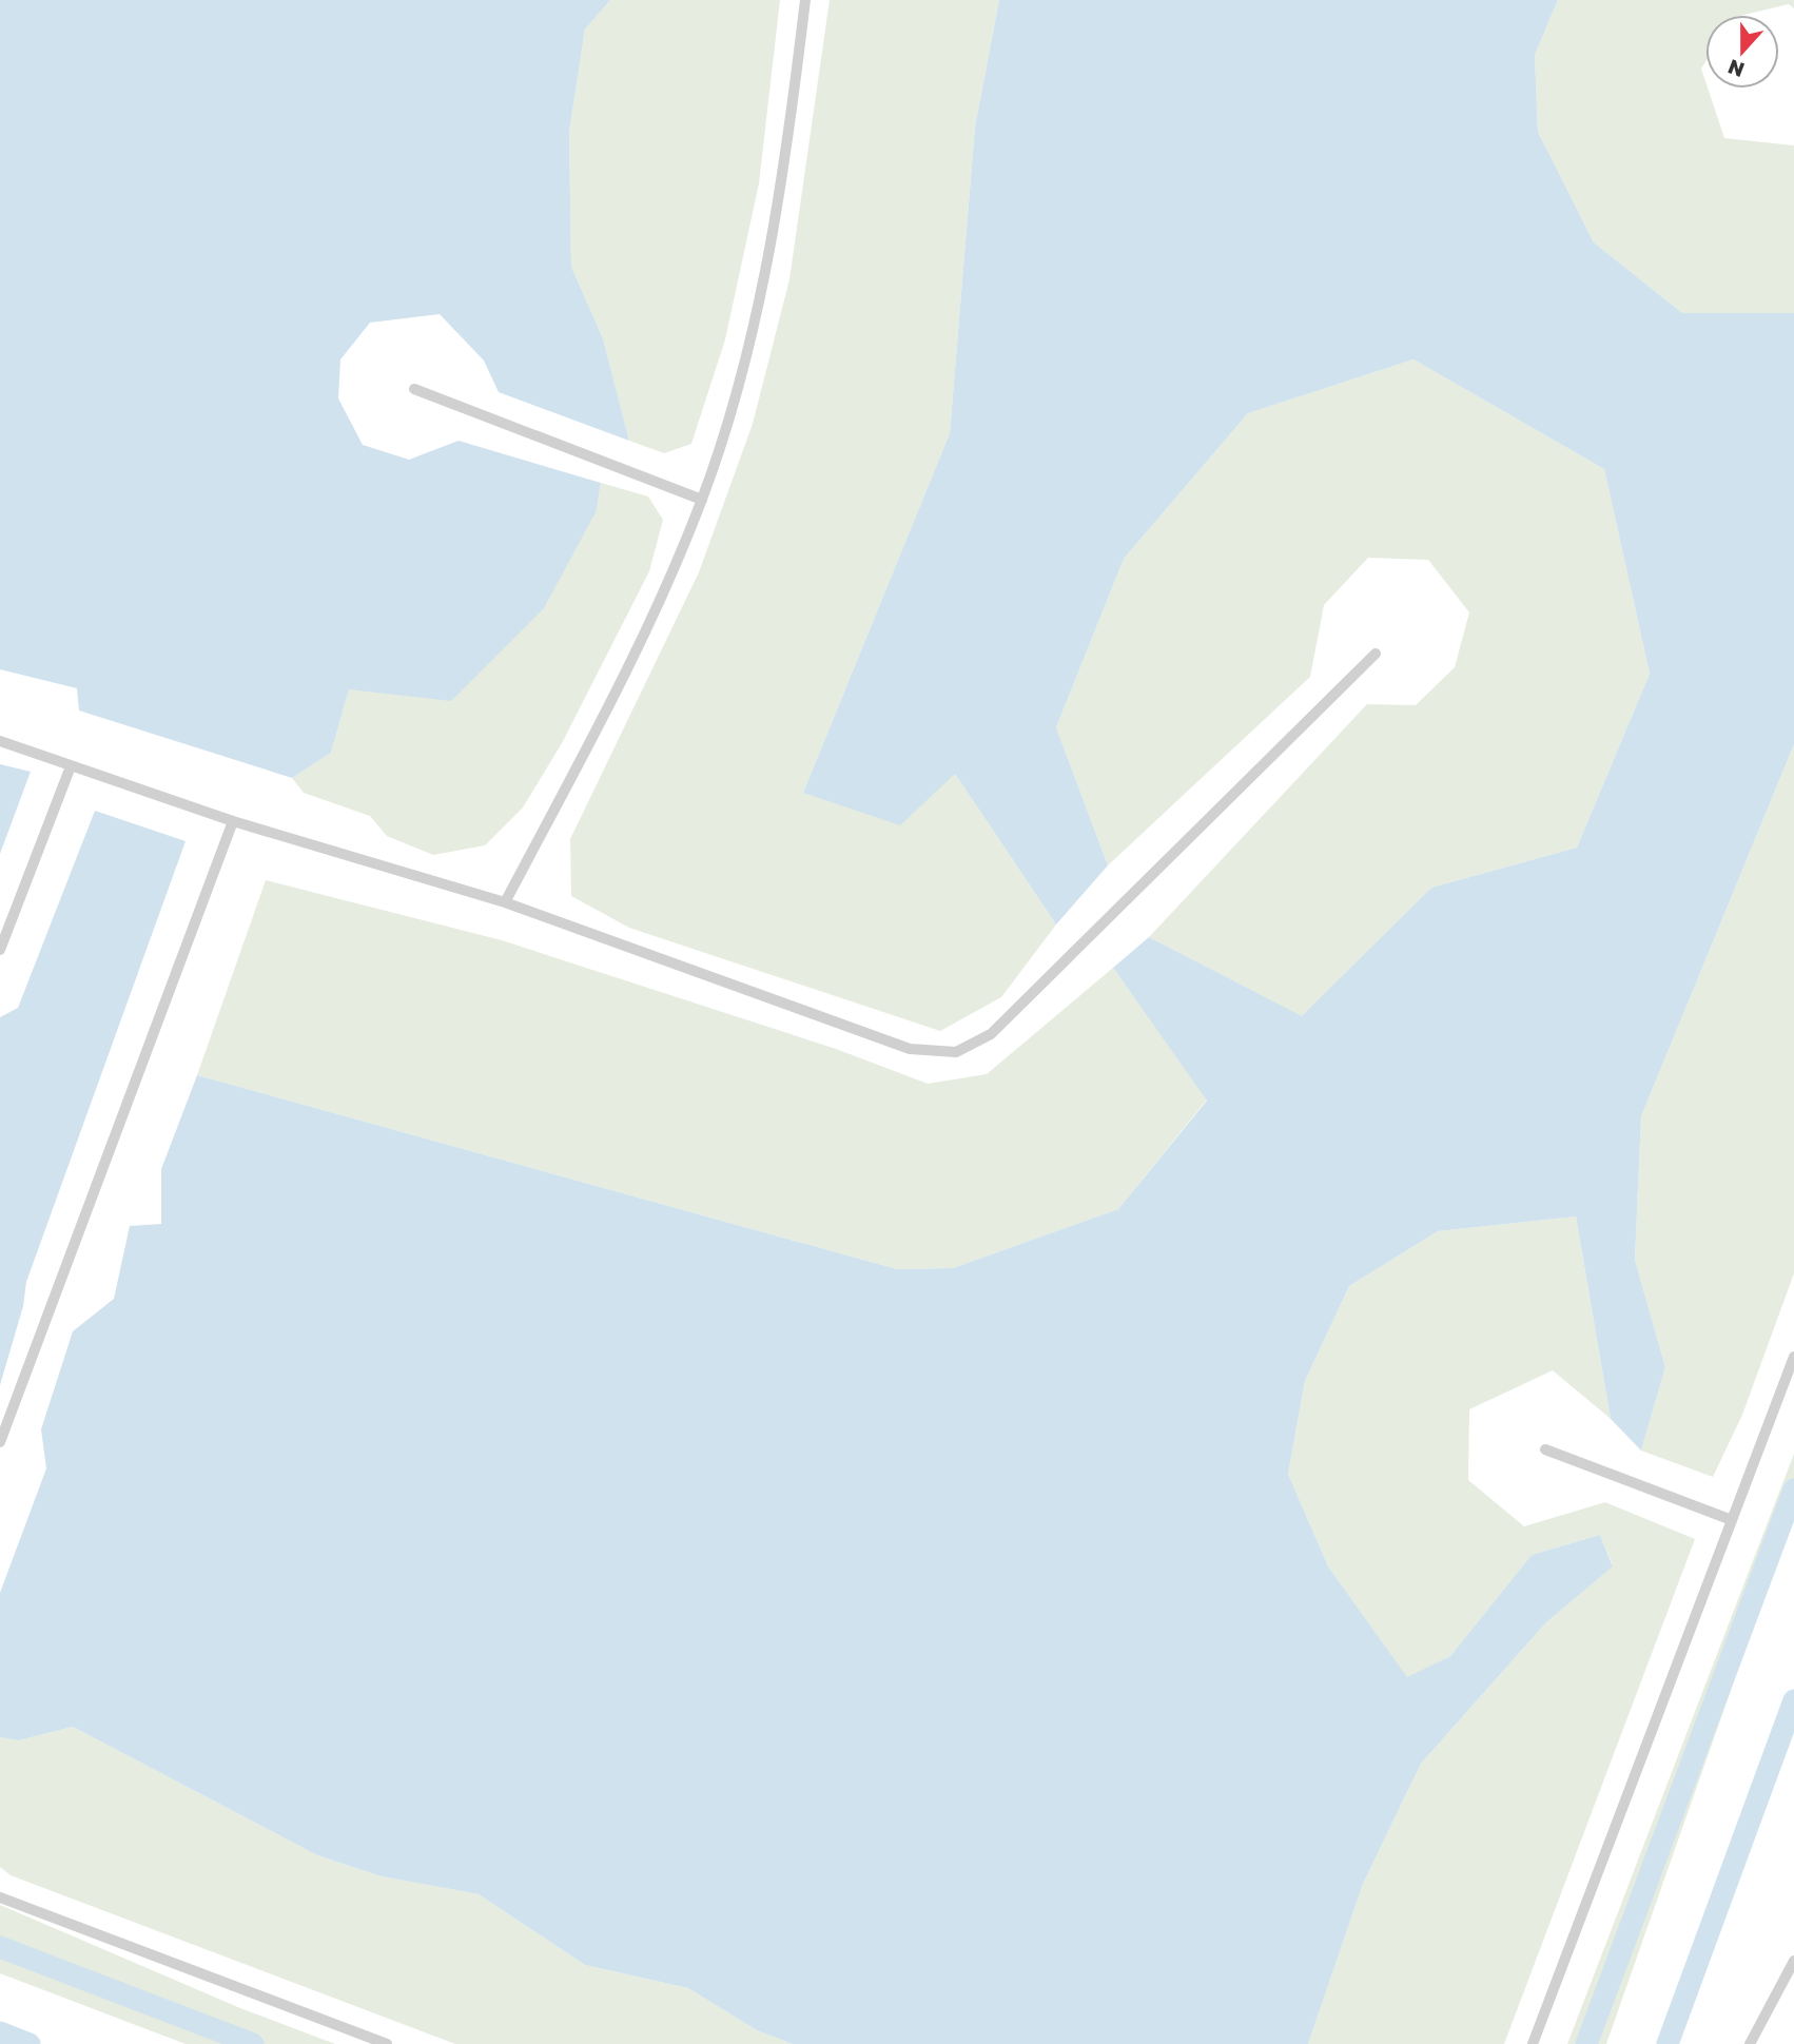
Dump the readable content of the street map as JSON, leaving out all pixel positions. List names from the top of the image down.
{
  "north": "bottom"
}
